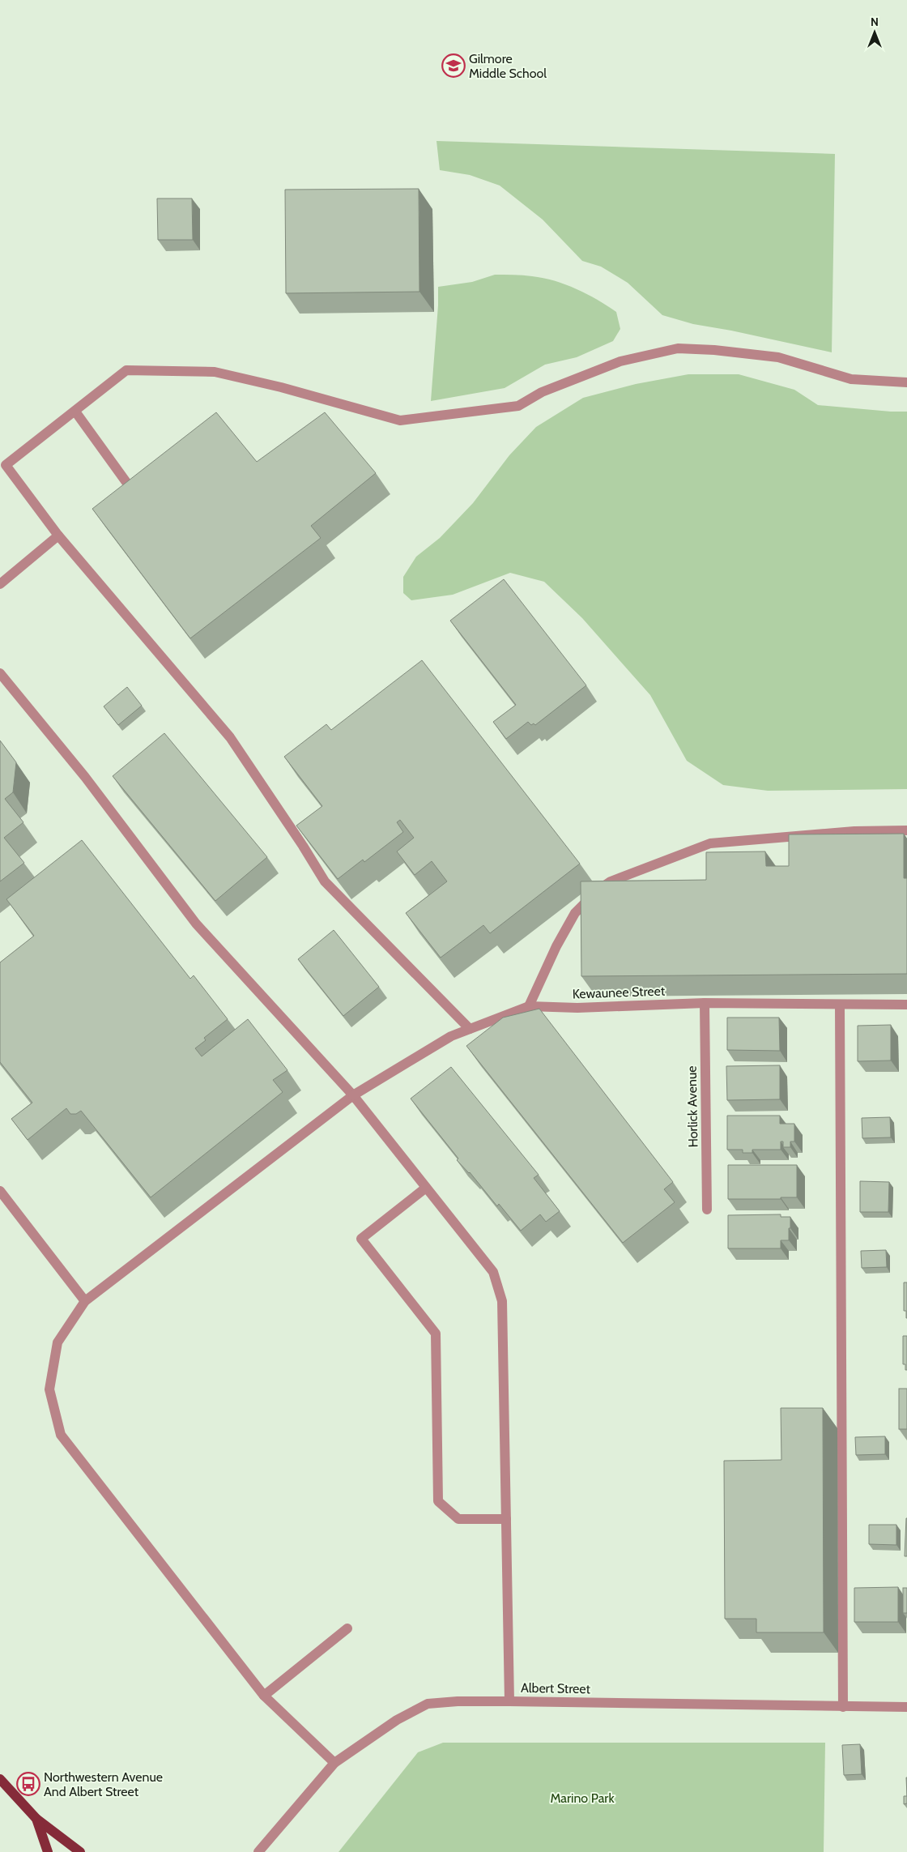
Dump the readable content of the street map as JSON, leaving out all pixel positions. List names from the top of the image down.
{
  "streets": {
    "street": ["Kewaunee Street", "Horlick Avenue", "Albert Street"]
  },
  "crossings": [
    ["Kewaunee Street", "Horlick Avenue"],
    ["Kewaunee Street", "Albert Street"]
  ],
  "parks": ["Marino Park"],
  "places": {
    "school or university": ["Gilmore Middle School"],
    "bus stop": ["Northwestern Avenue And Albert Street"]
  },
  "north": "top"
}
